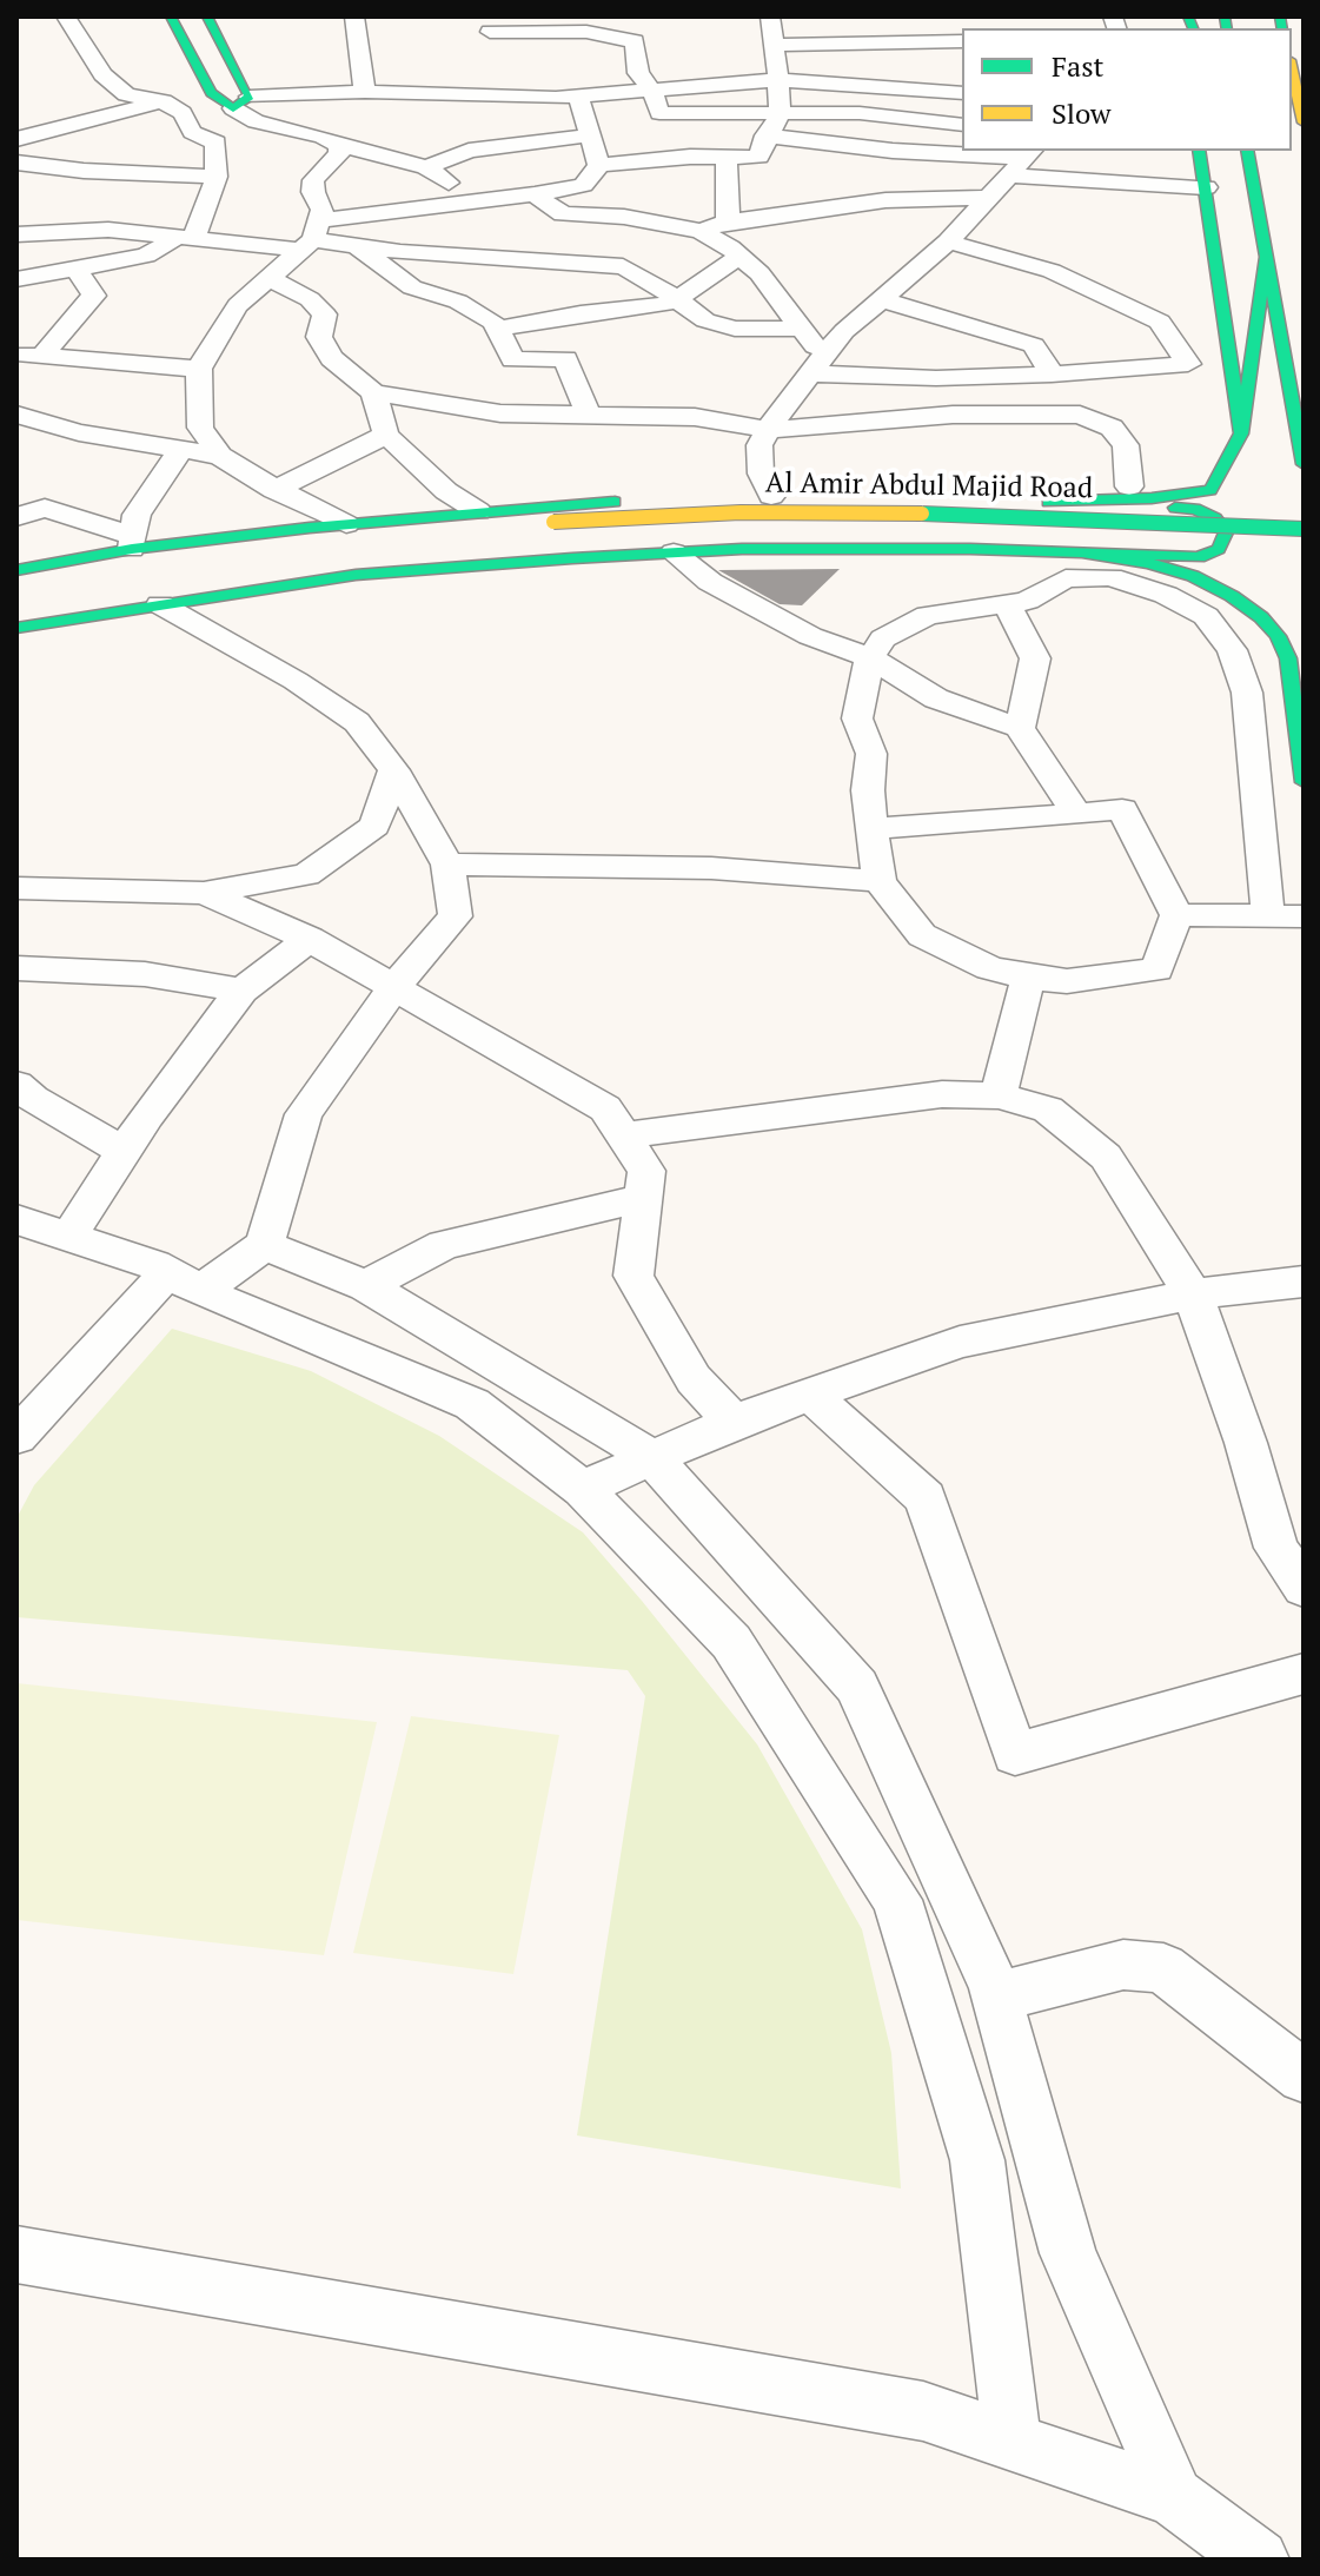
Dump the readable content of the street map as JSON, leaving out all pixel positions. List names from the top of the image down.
{
  "streets": {
    "main road": ["Al Amir Abdul Majid Road"]
  },
  "legend": ["Fast", "Slow"]
}
